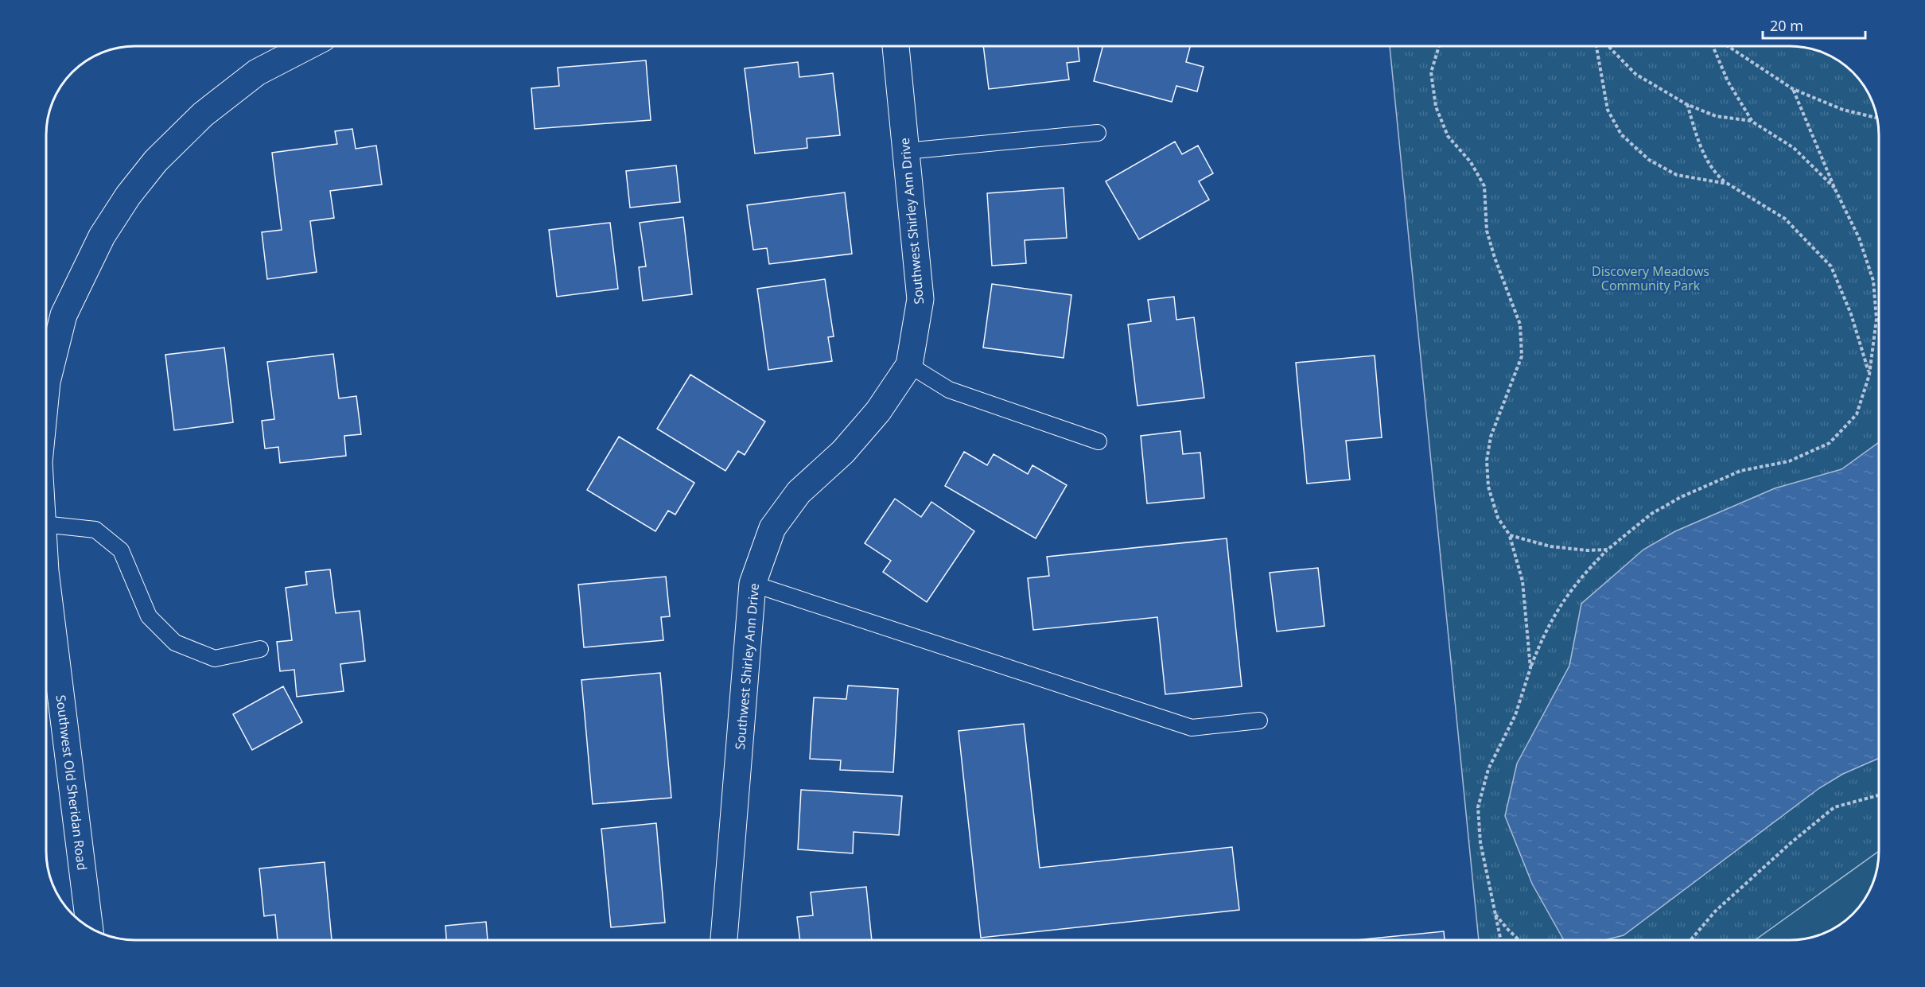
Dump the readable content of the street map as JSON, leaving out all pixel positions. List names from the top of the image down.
{
  "streets": {
    "main road": ["Southwest Shirley Ann Drive", "Southwest Old Sheridan Road"]
  },
  "parks": ["Discovery Meadows Community Park"],
  "scale_bar": "20 m"
}
